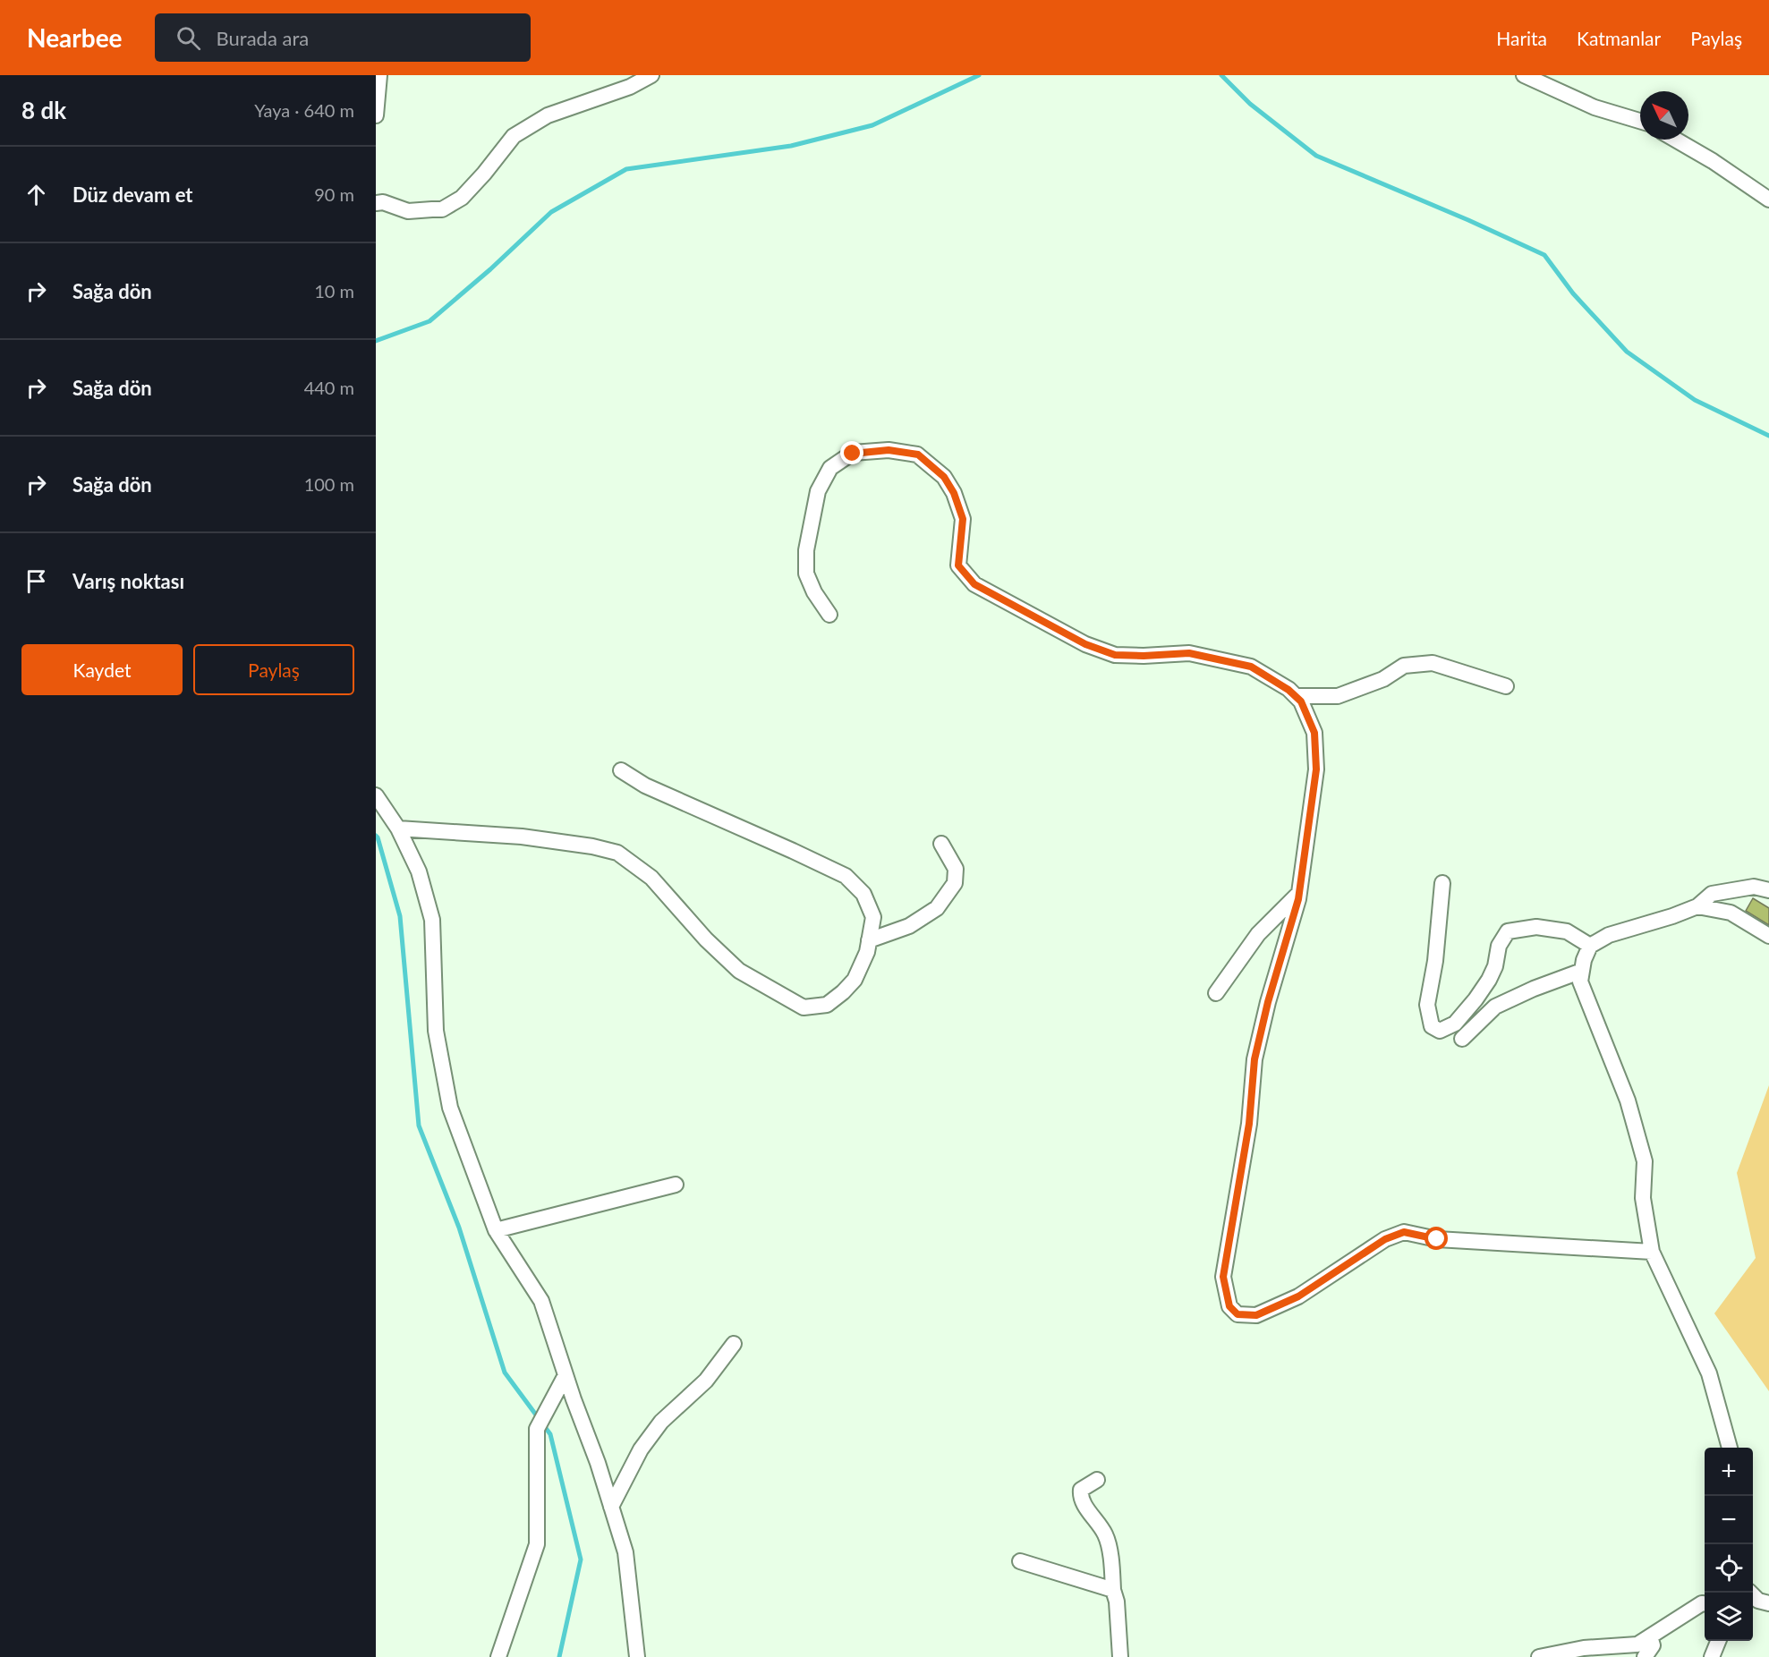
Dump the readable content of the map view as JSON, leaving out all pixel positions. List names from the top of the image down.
{
  "north": "top left",
  "page": {
    "header": "Nearbee",
    "search": "Burada ara",
    "nav": ["Harita", "Katmanlar", "Paylaş"],
    "heading": ["8 dk", "Yaya · 640 m"],
    "list": [
      ["Düz devam et", "90 m"],
      ["Sağa dön", "10 m"],
      ["Sağa dön", "440 m"],
      ["Sağa dön", "100 m"],
      "Varış noktası"
    ],
    "buttons": ["Kaydet", "Paylaş"],
    "map_buttons": ["+", "−"]
  }
}
